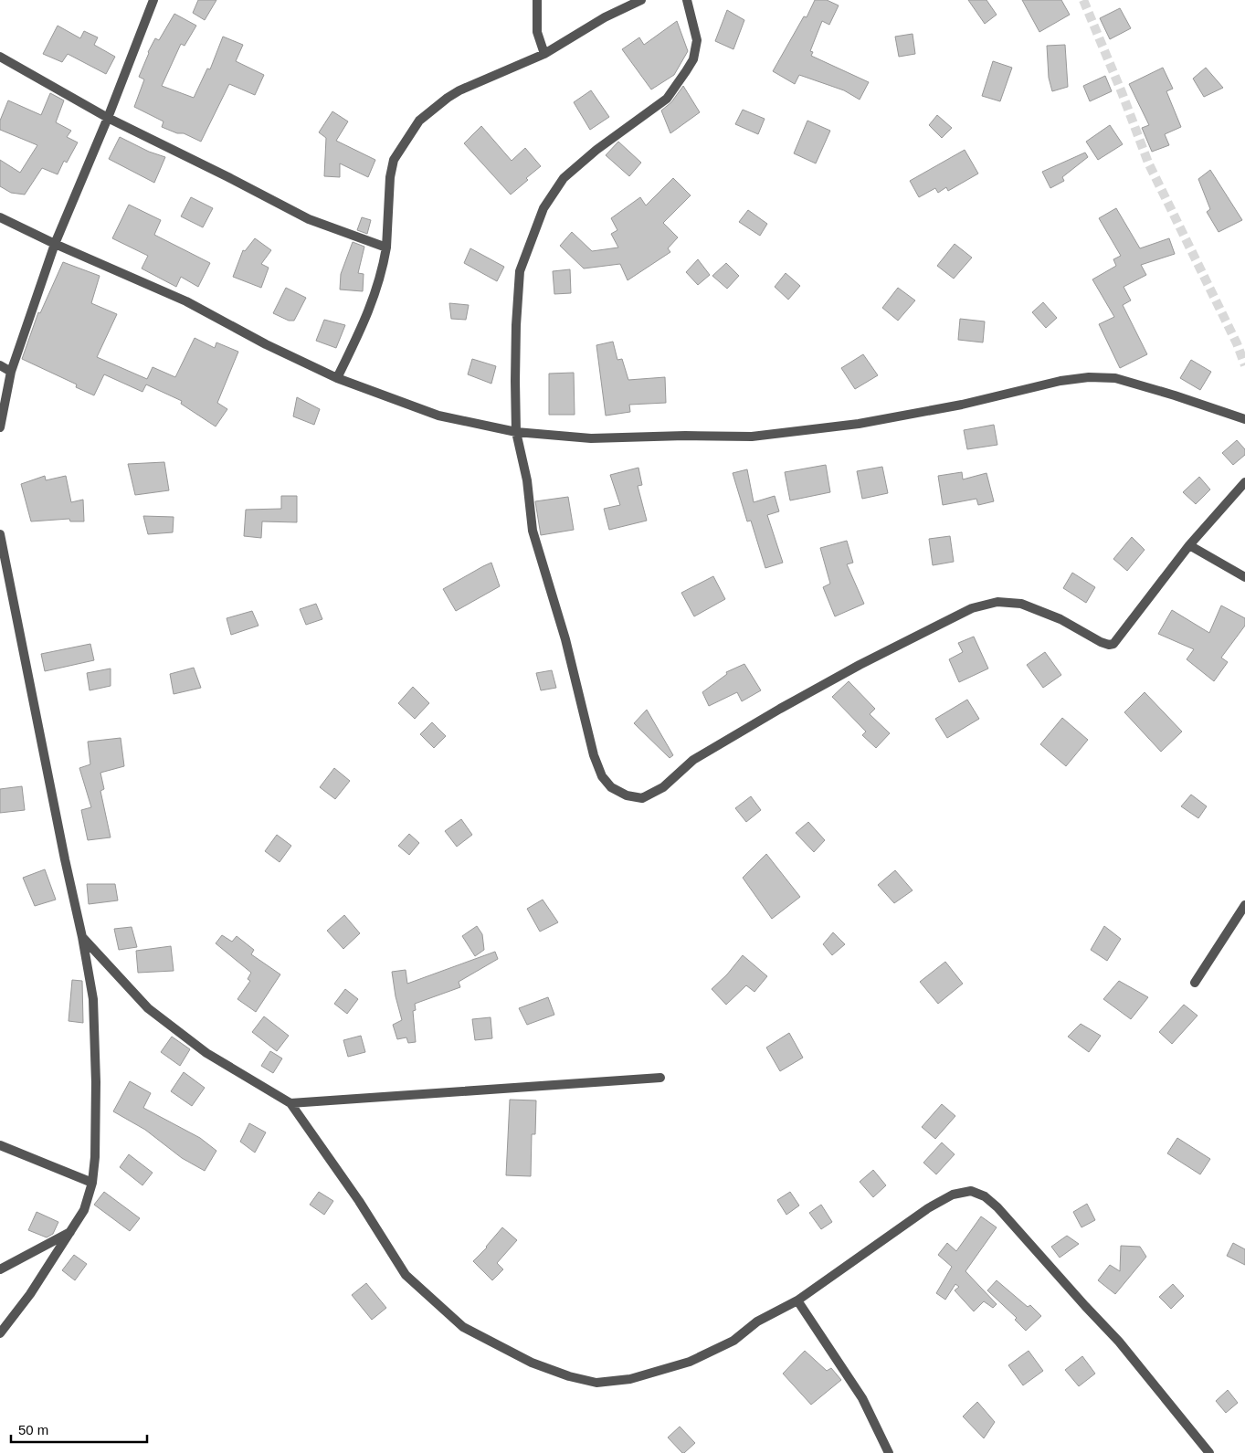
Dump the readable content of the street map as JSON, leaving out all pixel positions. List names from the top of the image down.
{
  "scale_bar": "50 m"
}
